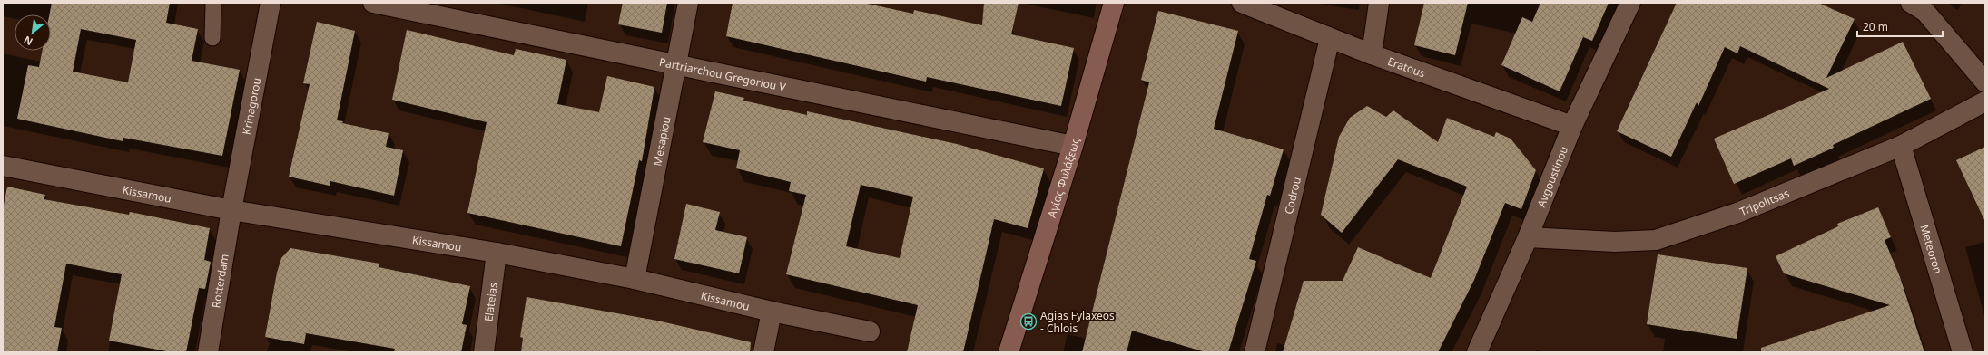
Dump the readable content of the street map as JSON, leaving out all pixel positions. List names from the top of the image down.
{
  "streets": {
    "main road": ["Αγίας Φυλάξεως"],
    "street": [
      "Eratous",
      "Partriarchou Gregoriou V",
      "Krinagorou",
      "Mesapiou",
      "Avgoustinou",
      "Kissamou",
      "Codrou",
      "Tripolitsas",
      "Meteoron",
      "Rotterdam",
      "Elateias"
    ]
  },
  "crossings": [
    ["Eratous", "Avgoustinou"],
    ["Eratous", "Codrou"],
    ["Partriarchou Gregoriou V", "Mesapiou"],
    ["Partriarchou Gregoriou V", "Αγίας Φυλάξεως"],
    ["Krinagorou", "Kissamou"],
    ["Krinagorou", "Rotterdam"],
    ["Mesapiou", "Kissamou"],
    ["Avgoustinou", "Tripolitsas"],
    ["Kissamou", "Rotterdam"],
    ["Kissamou", "Elateias"],
    ["Tripolitsas", "Meteoron"]
  ],
  "places": {
    "bus stop": ["Agias Fylaxeos - Chlois"]
  },
  "scale_bar": "20 m",
  "north": "bottom left"
}
